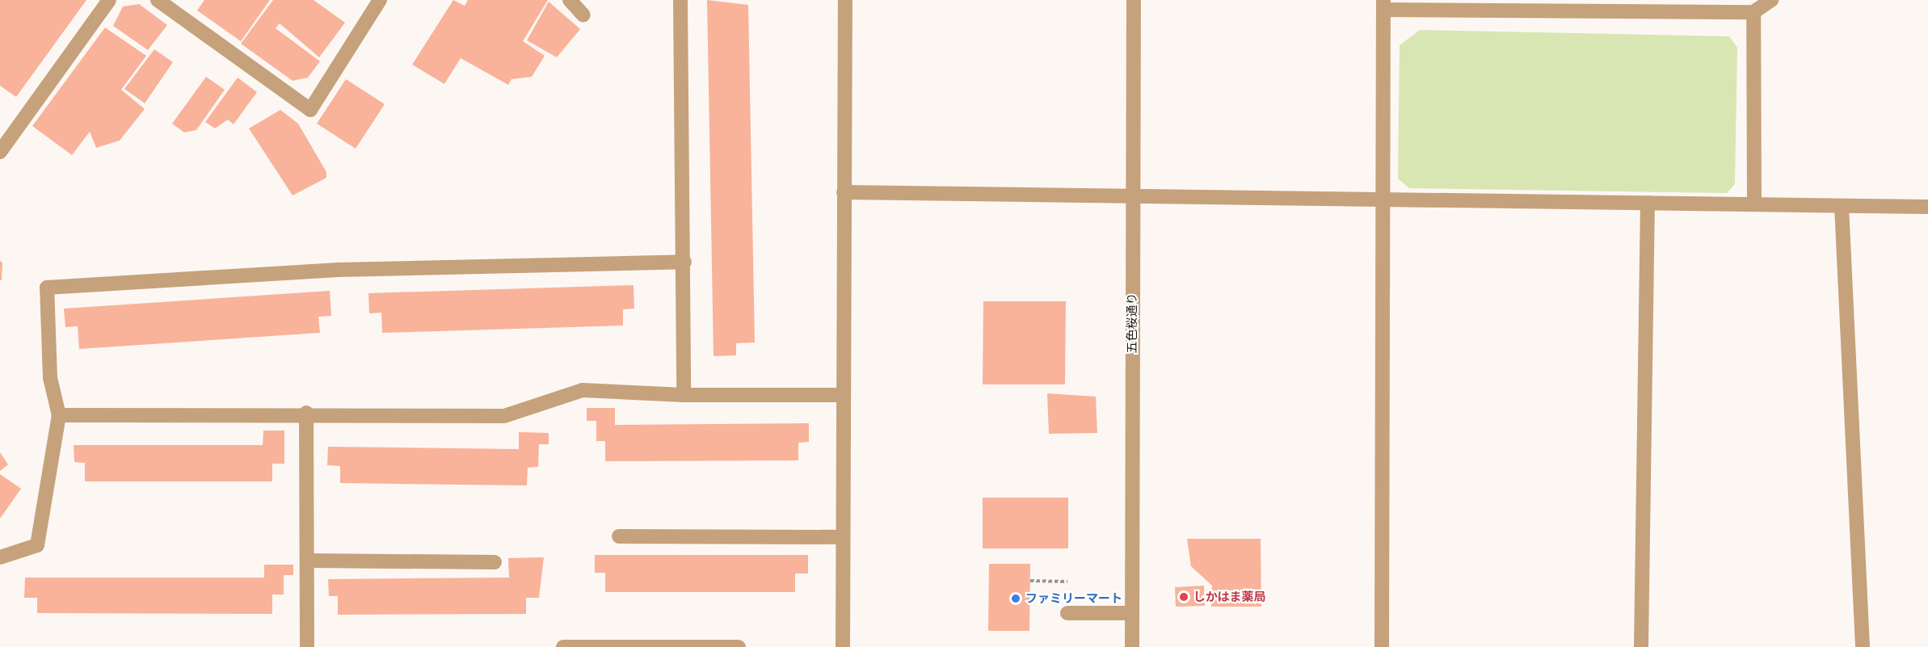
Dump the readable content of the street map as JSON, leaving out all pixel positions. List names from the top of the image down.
{
  "streets": {
    "street": ["五色桜通り"]
  },
  "places": ["しかはま薬局", "ファミリーマート"]
}
